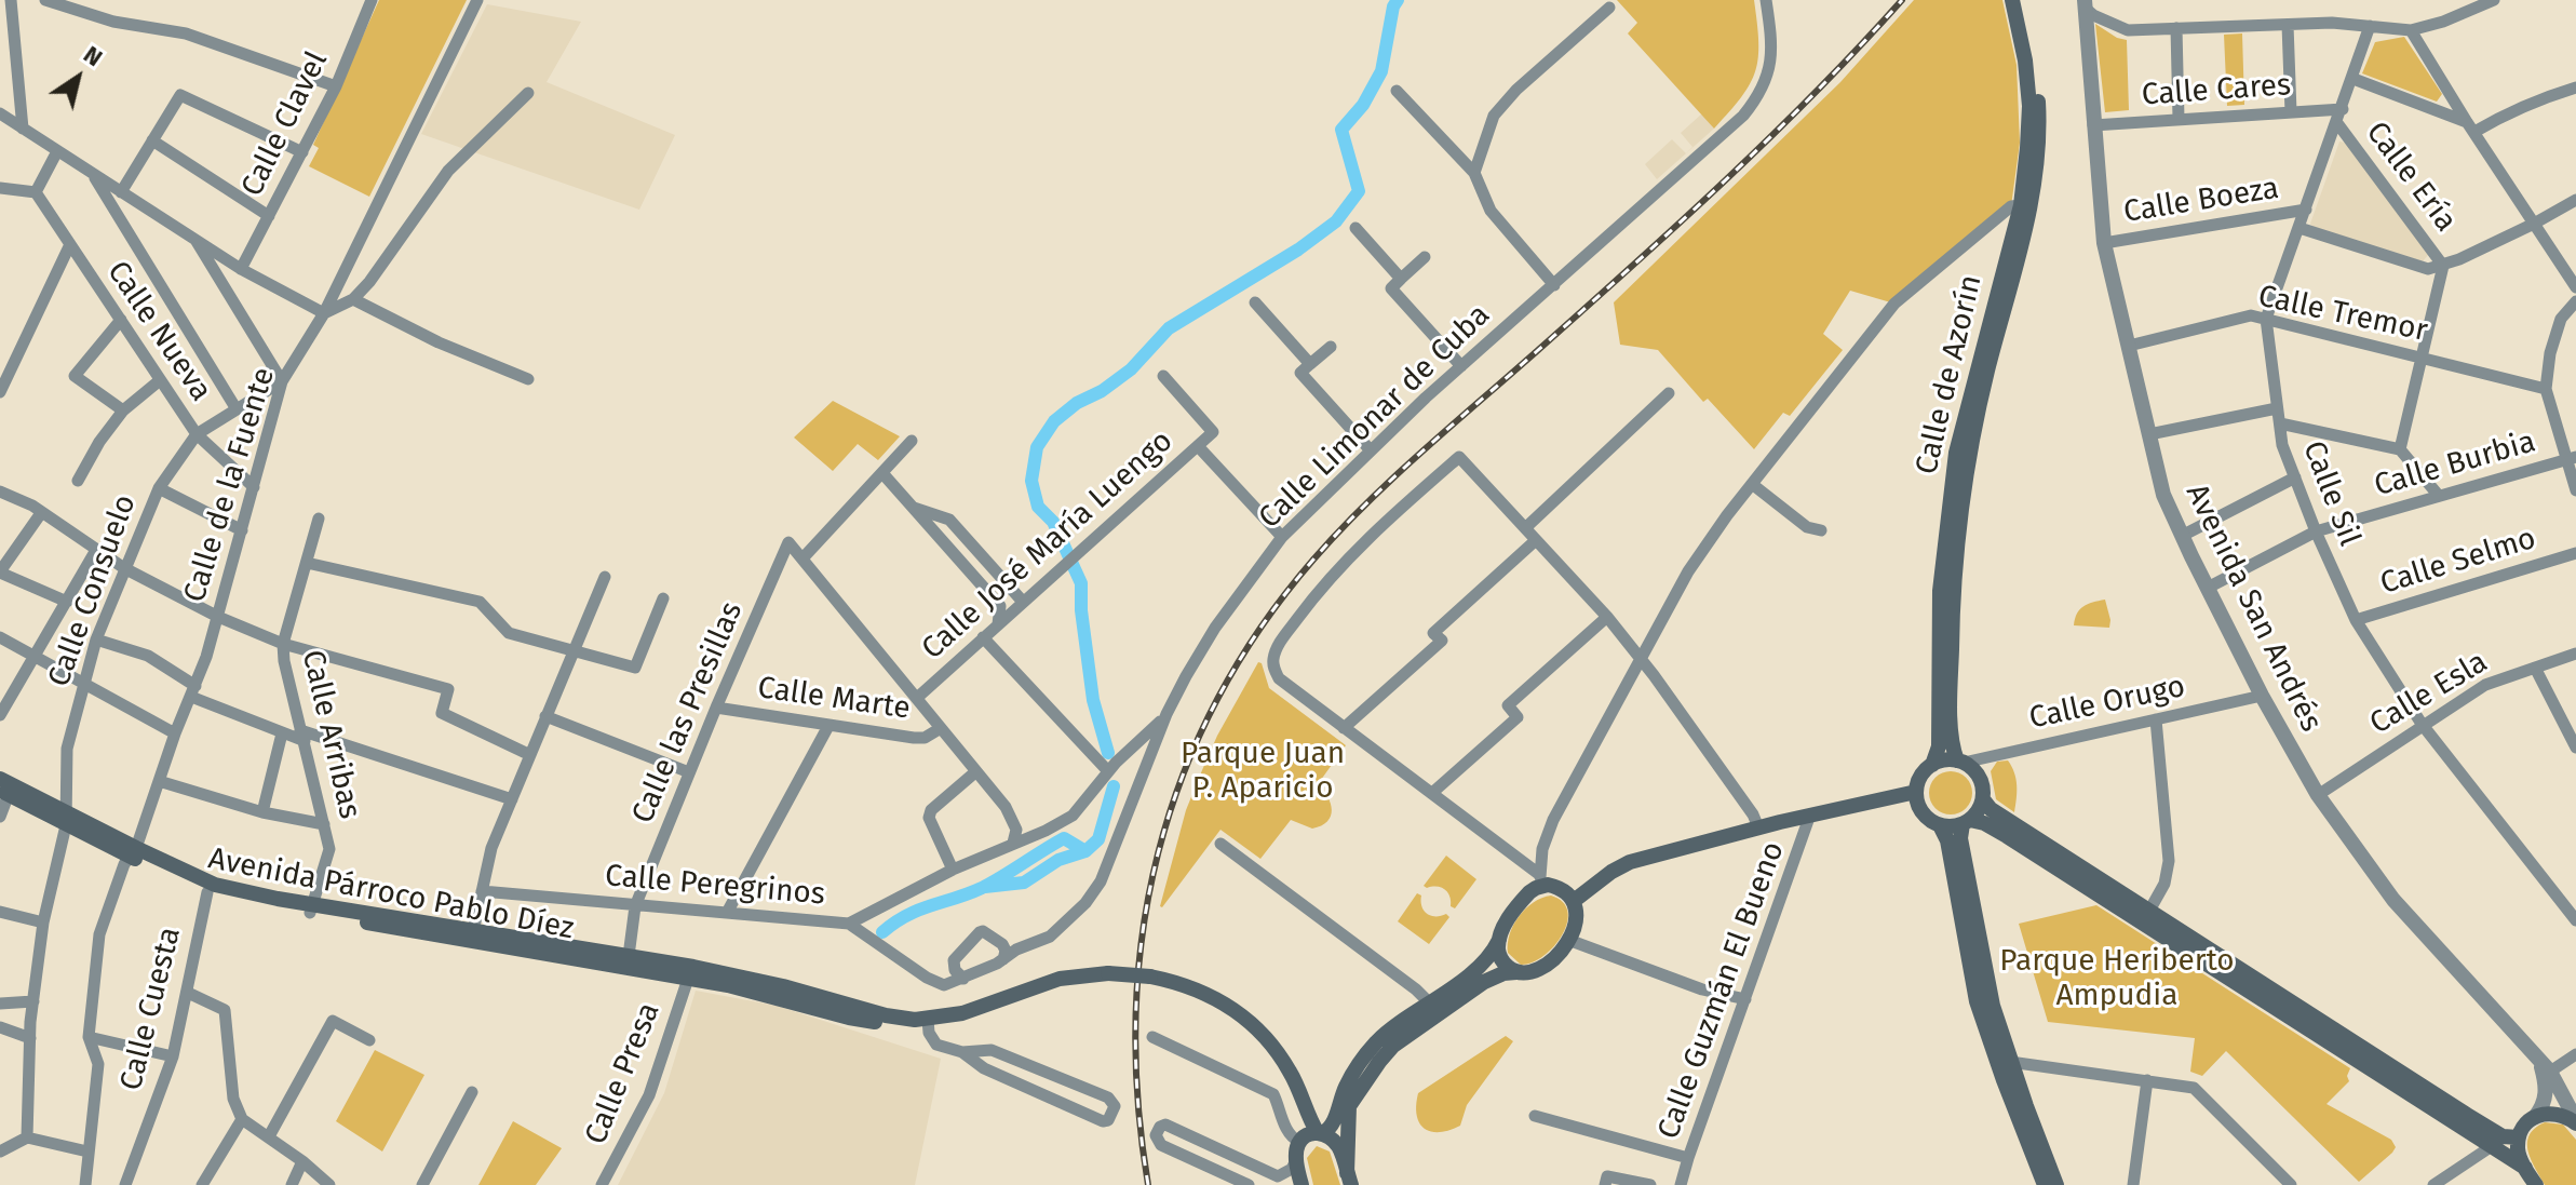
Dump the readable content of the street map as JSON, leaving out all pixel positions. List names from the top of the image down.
{
  "streets": {
    "main road": ["Calle de Azorín", "Avenida Párroco Pablo Díez"],
    "street": [
      "Calle Cares",
      "Calle Clavel",
      "Calle Ería",
      "Calle Boeza",
      "Calle Tremor",
      "Calle Nueva",
      "Calle Limonar de Cuba",
      "Calle Burbia",
      "Calle de la Fuente",
      "Calle Sil",
      "Calle José María Luengo",
      "Calle Selmo",
      "Calle Consuelo",
      "Avenida San Andrés",
      "Calle Esla",
      "Calle Marte",
      "Calle Orugo",
      "Calle las Presillas",
      "Calle Arribas",
      "Calle Peregrinos",
      "Calle Guzmán El Bueno",
      "Calle Cuesta",
      "Calle Presa"
    ]
  },
  "crossings": [
    ["Calle Cares", "Calle Sil"],
    ["Calle Cares", "Avenida San Andrés"],
    ["Calle Ería", "Calle Boeza"],
    ["Calle Ería", "Calle Sil"],
    ["Calle Boeza", "Calle Sil"],
    ["Calle Boeza", "Avenida San Andrés"],
    ["Calle Tremor", "Calle Sil"],
    ["Calle Tremor", "Avenida San Andrés"],
    ["Calle Nueva", "Calle de la Fuente"],
    ["Calle Nueva", "Calle Consuelo"],
    ["Calle de Azorín", "Calle Orugo"],
    ["Calle Limonar de Cuba", "Calle Peregrinos"],
    ["Calle Burbia", "Calle Sil"],
    ["Calle Burbia", "Avenida San Andrés"],
    ["Calle de la Fuente", "Calle Consuelo"],
    ["Calle de la Fuente", "Avenida Párroco Pablo Díez"],
    ["Calle Sil", "Calle Selmo"],
    ["Calle Sil", "Calle Esla"],
    ["Calle Consuelo", "Avenida Párroco Pablo Díez"],
    ["Avenida San Andrés", "Calle Esla"],
    ["Avenida San Andrés", "Calle Orugo"],
    ["Calle Marte", "Calle las Presillas"],
    ["Calle las Presillas", "Calle Peregrinos"],
    ["Calle las Presillas", "Avenida Párroco Pablo Díez"],
    ["Calle Arribas", "Avenida Párroco Pablo Díez"],
    ["Avenida Párroco Pablo Díez", "Calle Cuesta"],
    ["Avenida Párroco Pablo Díez", "Calle Presa"]
  ],
  "parks": ["Parque Juan P. Aparicio", "Parque Heriberto Ampudia"],
  "north": "top right"
}
